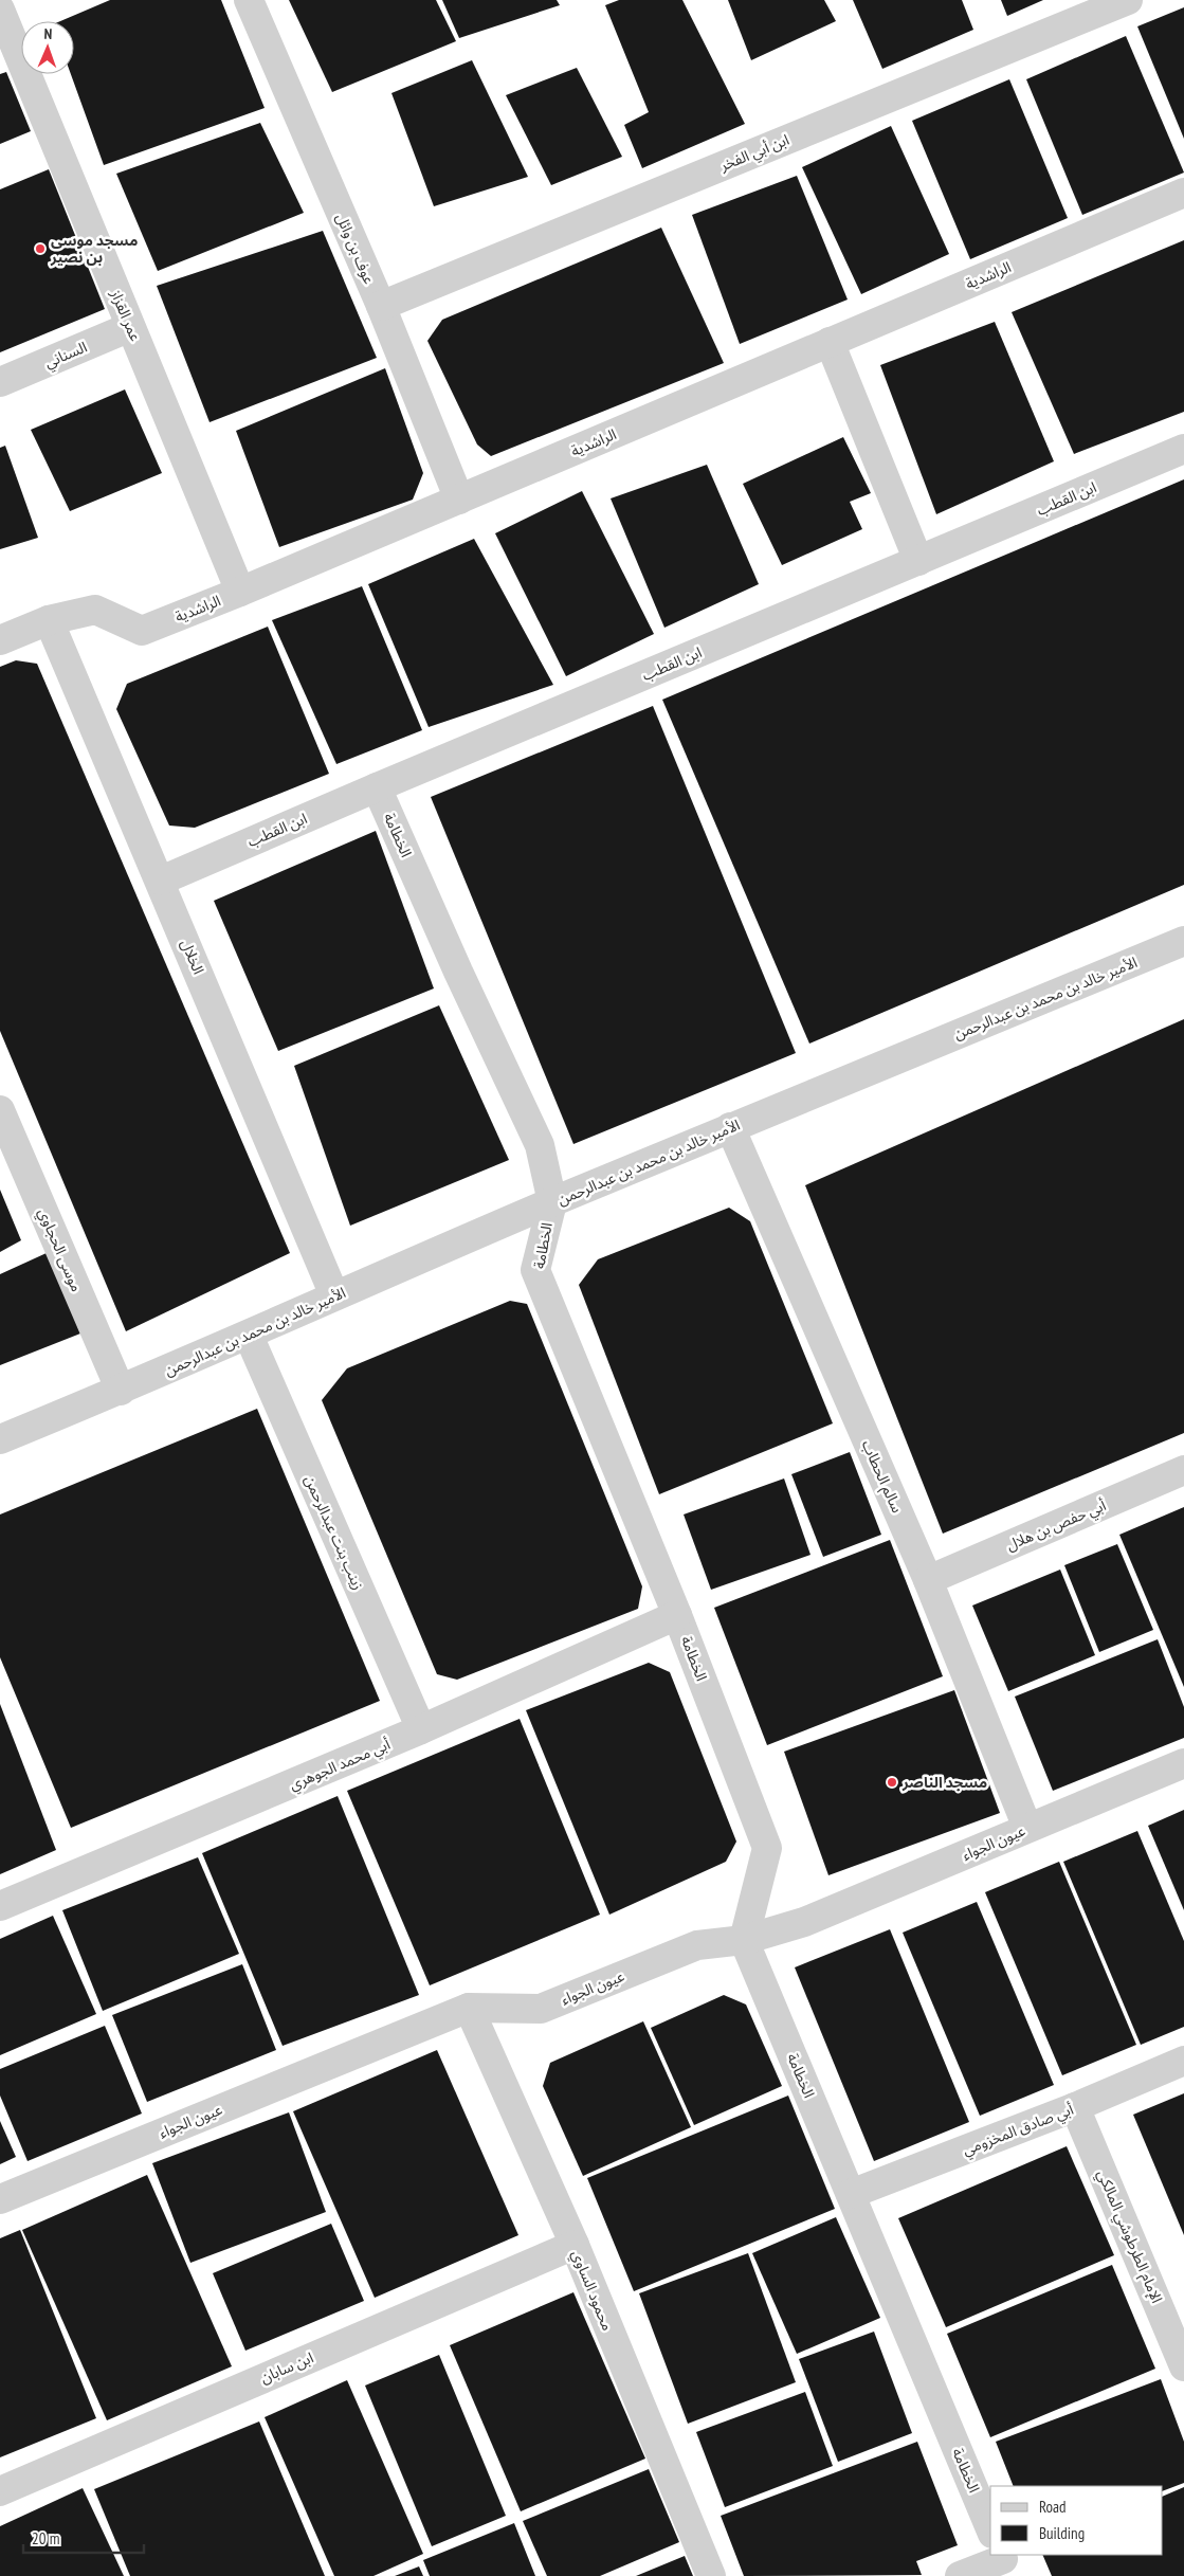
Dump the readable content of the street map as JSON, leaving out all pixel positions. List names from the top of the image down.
{
  "streets": {
    "street": [
      "ابن أبي الفخر",
      "عوف بن وائل",
      "الراشدية",
      "عمر القزاز",
      "السناني",
      "ابن القطب",
      "الخطامة",
      "الخلال",
      "الأمير خالد بن محمد بن عبدالرحمن",
      "موسى الحجاوي",
      "سالم الحطاب",
      "أبي حفص بن هلال",
      "زينب بنت عبدالرحمن",
      "أبي محمد الجوهري",
      "عيون الجواء",
      "أبي صادق المخزومي",
      "الإمام الطرطوشي المالكي",
      "محمود الساوي",
      "ابن سابان"
    ]
  },
  "crossings": [
    ["ابن أبي الفخر", "عوف بن وائل"],
    ["عوف بن وائل", "الراشدية"],
    ["الراشدية", "عمر القزاز"],
    ["الراشدية", "الخلال"],
    ["عمر القزاز", "السناني"],
    ["ابن القطب", "الخطامة"],
    ["ابن القطب", "الخلال"],
    ["الخطامة", "الأمير خالد بن محمد بن عبدالرحمن"],
    ["الخطامة", "أبي محمد الجوهري"],
    ["الخطامة", "عيون الجواء"],
    ["الخطامة", "أبي صادق المخزومي"],
    ["الخلال", "الأمير خالد بن محمد بن عبدالرحمن"],
    ["الأمير خالد بن محمد بن عبدالرحمن", "موسى الحجاوي"],
    ["الأمير خالد بن محمد بن عبدالرحمن", "سالم الحطاب"],
    ["الأمير خالد بن محمد بن عبدالرحمن", "زينب بنت عبدالرحمن"],
    ["سالم الحطاب", "أبي حفص بن هلال"],
    ["سالم الحطاب", "عيون الجواء"],
    ["زينب بنت عبدالرحمن", "أبي محمد الجوهري"],
    ["عيون الجواء", "محمود الساوي"],
    ["أبي صادق المخزومي", "الإمام الطرطوشي المالكي"],
    ["محمود الساوي", "ابن سابان"]
  ],
  "places": ["مسجد موسى بن نصير", "مسجد الناصر"],
  "legend": ["Road", "Building"],
  "scale_bar": "20 m",
  "north": "top"
}
